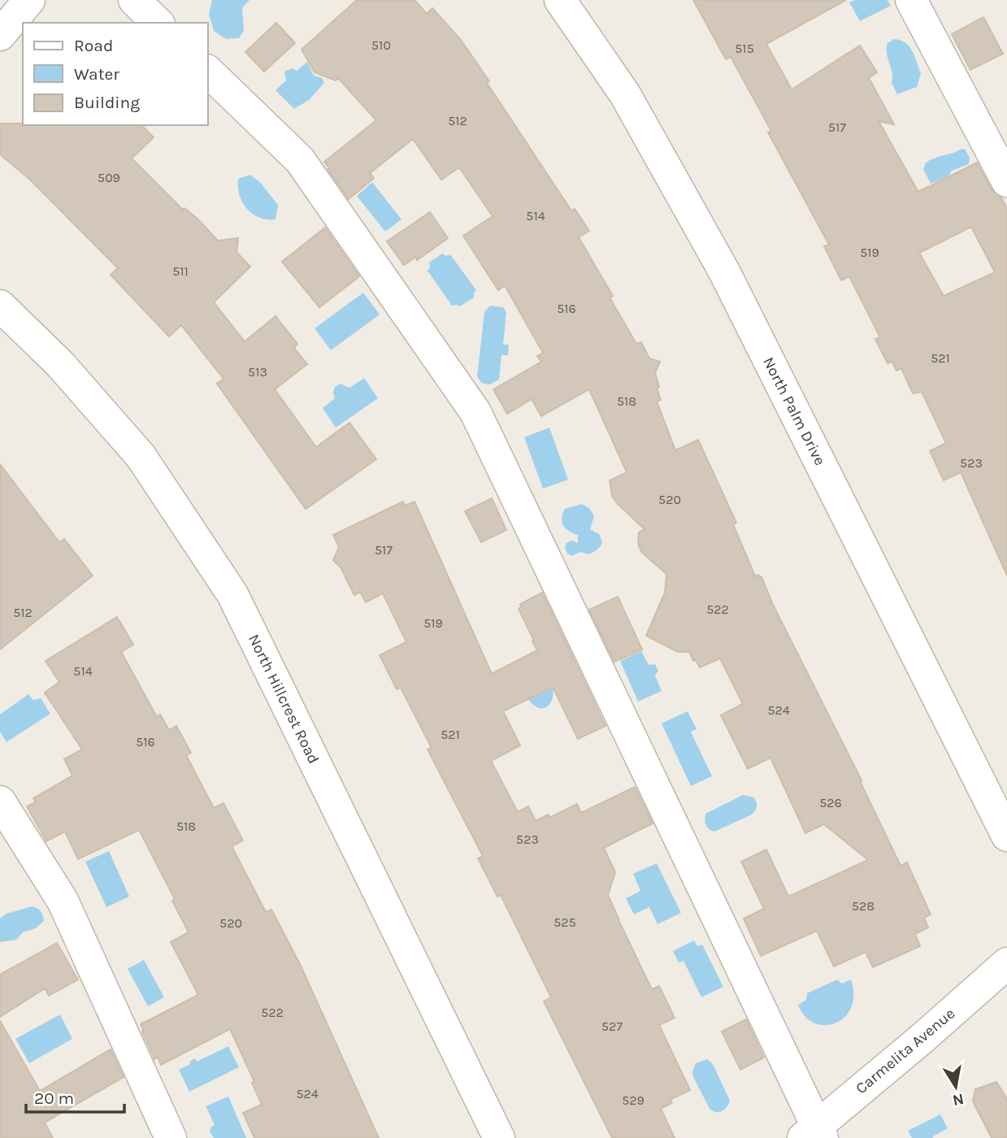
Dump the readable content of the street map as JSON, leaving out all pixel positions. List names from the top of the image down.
{
  "streets": {
    "street": ["North Palm Drive", "North Hillcrest Road", "Carmelita Avenue"]
  },
  "house_numbers": [
    "510",
    "515",
    "512",
    "517",
    "509",
    "514",
    "519",
    "511",
    "516",
    "521",
    "513",
    "518",
    "523",
    "520",
    "517",
    "522",
    "512",
    "519",
    "514",
    "524",
    "521",
    "516",
    "526",
    "518",
    "523",
    "528",
    "525",
    "520",
    "522",
    "527",
    "524",
    "529"
  ],
  "legend": ["Road", "Water", "Building"],
  "scale_bar": "20 m",
  "north": "bottom"
}
